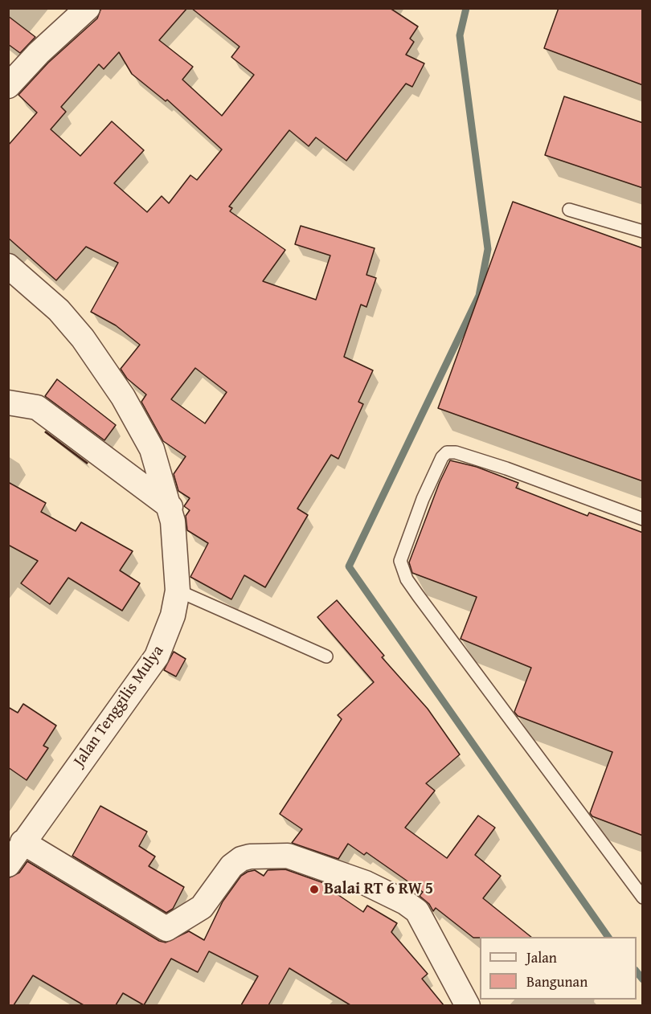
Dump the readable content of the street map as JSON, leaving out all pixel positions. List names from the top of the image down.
{
  "streets": {
    "street": ["Jalan Tenggilis Mulya"]
  },
  "places": ["Balai RT 6 RW 5"],
  "legend": ["Jalan", "Bangunan"]
}
